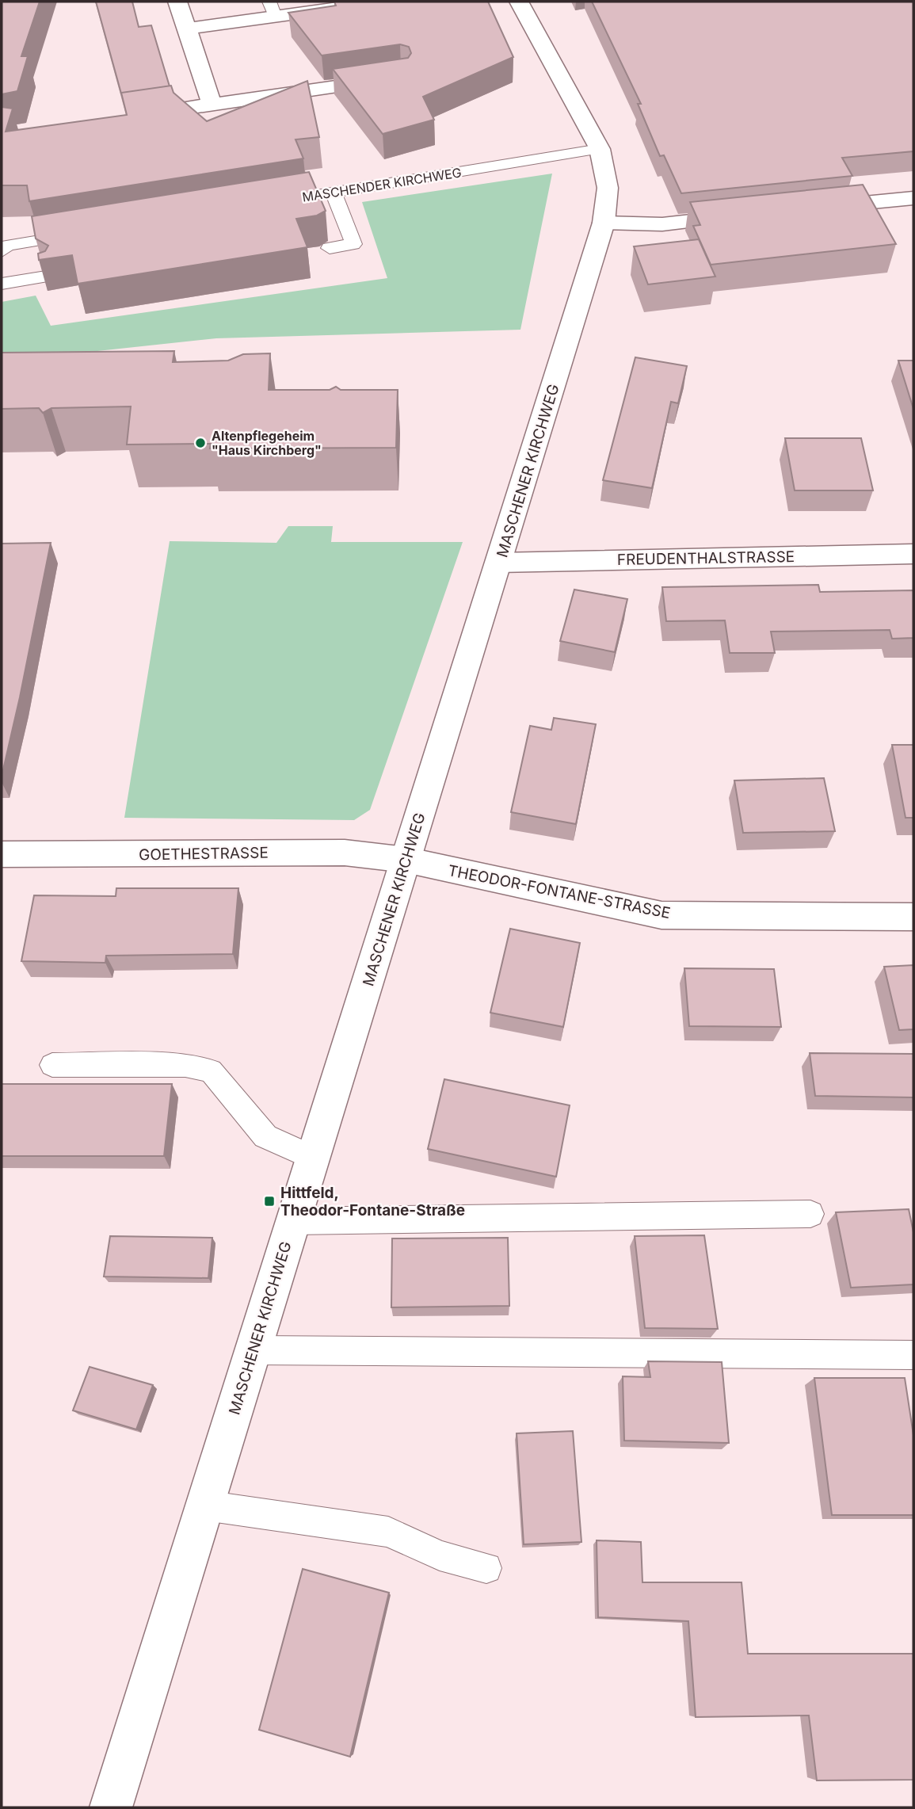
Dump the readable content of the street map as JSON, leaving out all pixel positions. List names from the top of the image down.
{
  "streets": {
    "street": [
      "MASCHENER KIRCHWEG",
      "FREUDENTHALSTRASSE",
      "GOETHESTRASSE",
      "THEODOR-FONTANE-STRASSE"
    ],
    "lane": ["MASCHENDER KIRCHWEG"]
  },
  "crossings": [
    ["MASCHENDER KIRCHWEG", "MASCHENER KIRCHWEG"],
    ["MASCHENER KIRCHWEG", "FREUDENTHALSTRASSE"],
    ["MASCHENER KIRCHWEG", "GOETHESTRASSE"],
    ["MASCHENER KIRCHWEG", "THEODOR-FONTANE-STRASSE"],
    ["GOETHESTRASSE", "THEODOR-FONTANE-STRASSE"]
  ],
  "places": {
    "other": ["Altenpflegeheim \"Haus Kirchberg\""],
    "transit": ["Hittfeld, Theodor-Fontane-Straße"]
  }
}
